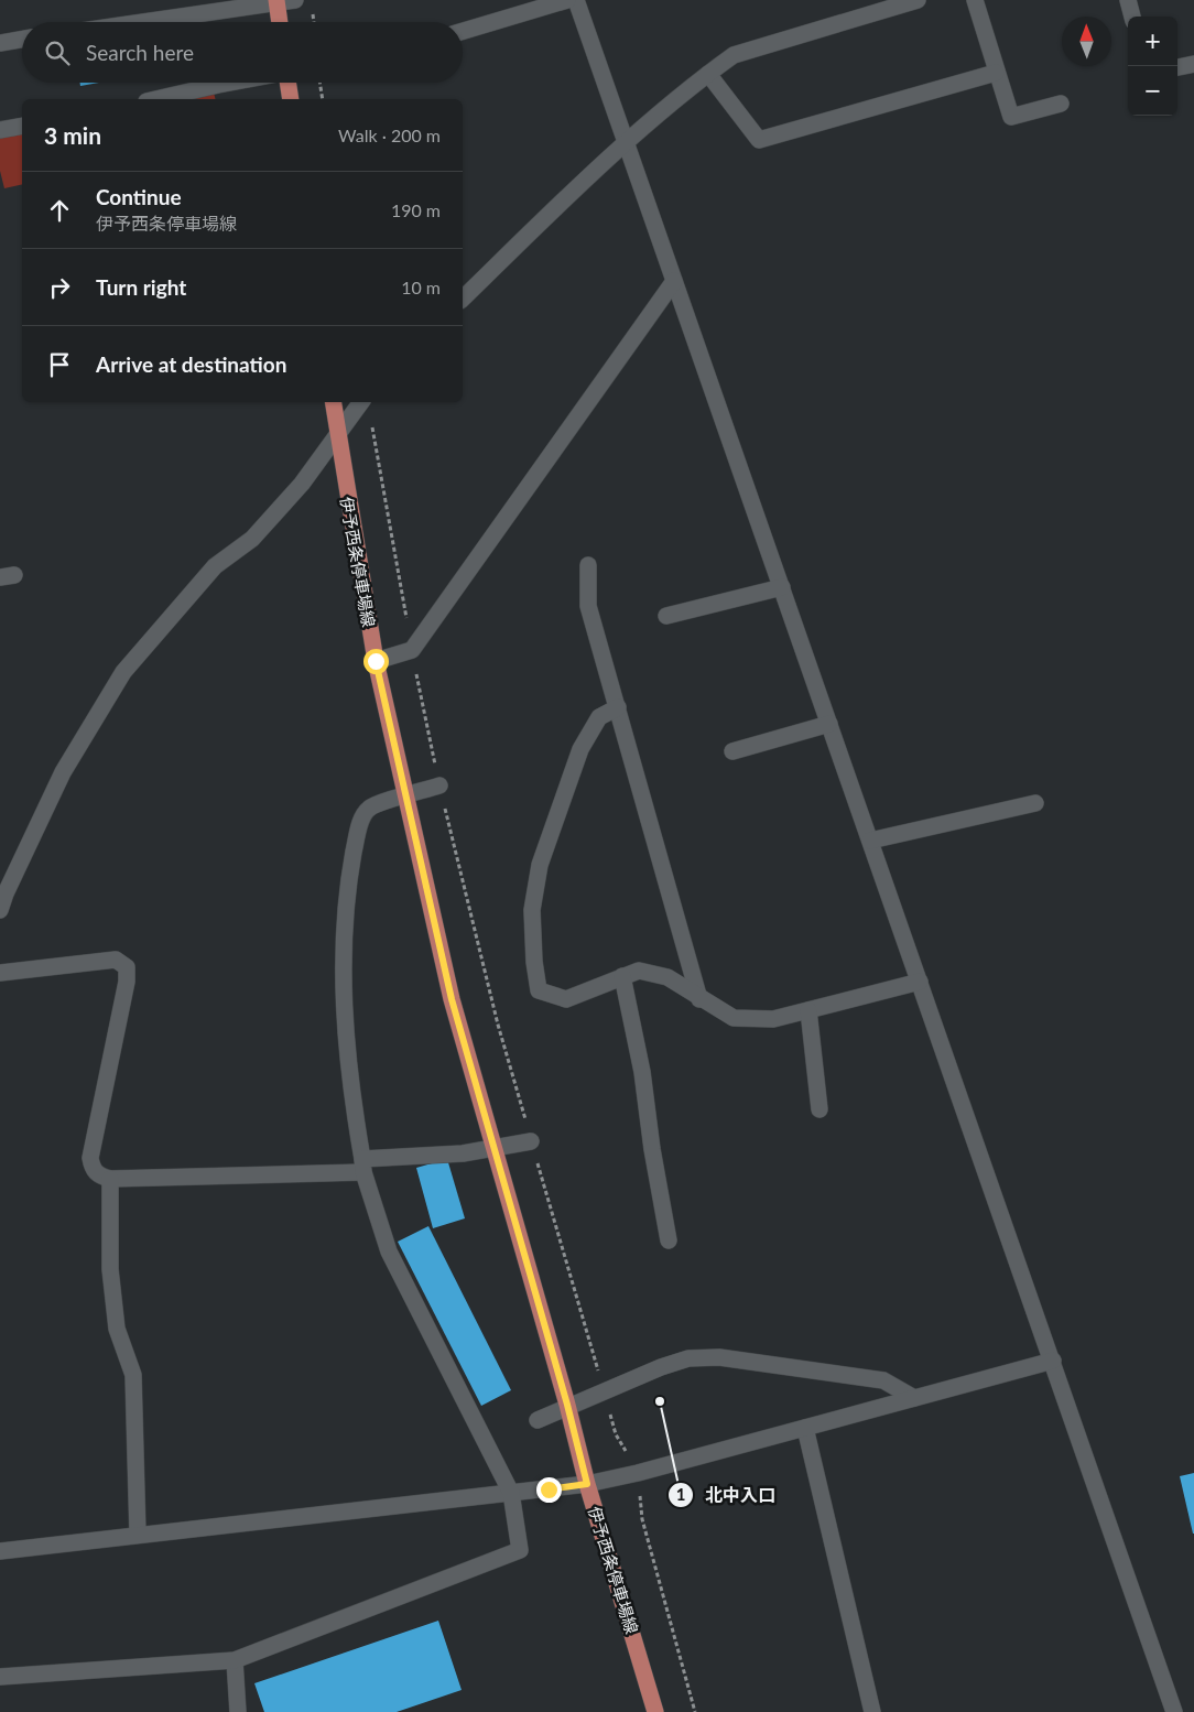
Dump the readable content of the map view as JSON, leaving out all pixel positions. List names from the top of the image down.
{
  "streets": {
    "main road": ["伊予西条停車場線"]
  },
  "places": ["北中入口"],
  "north": "top",
  "page": {
    "map_buttons": ["+", "−"],
    "search": "Search here",
    "heading": ["3 min", "Walk · 200 m"],
    "list": [
      ["Continue", "伊予西条停車場線", "190 m"],
      ["Turn right", "10 m"],
      "Arrive at destination"
    ]
  }
}
